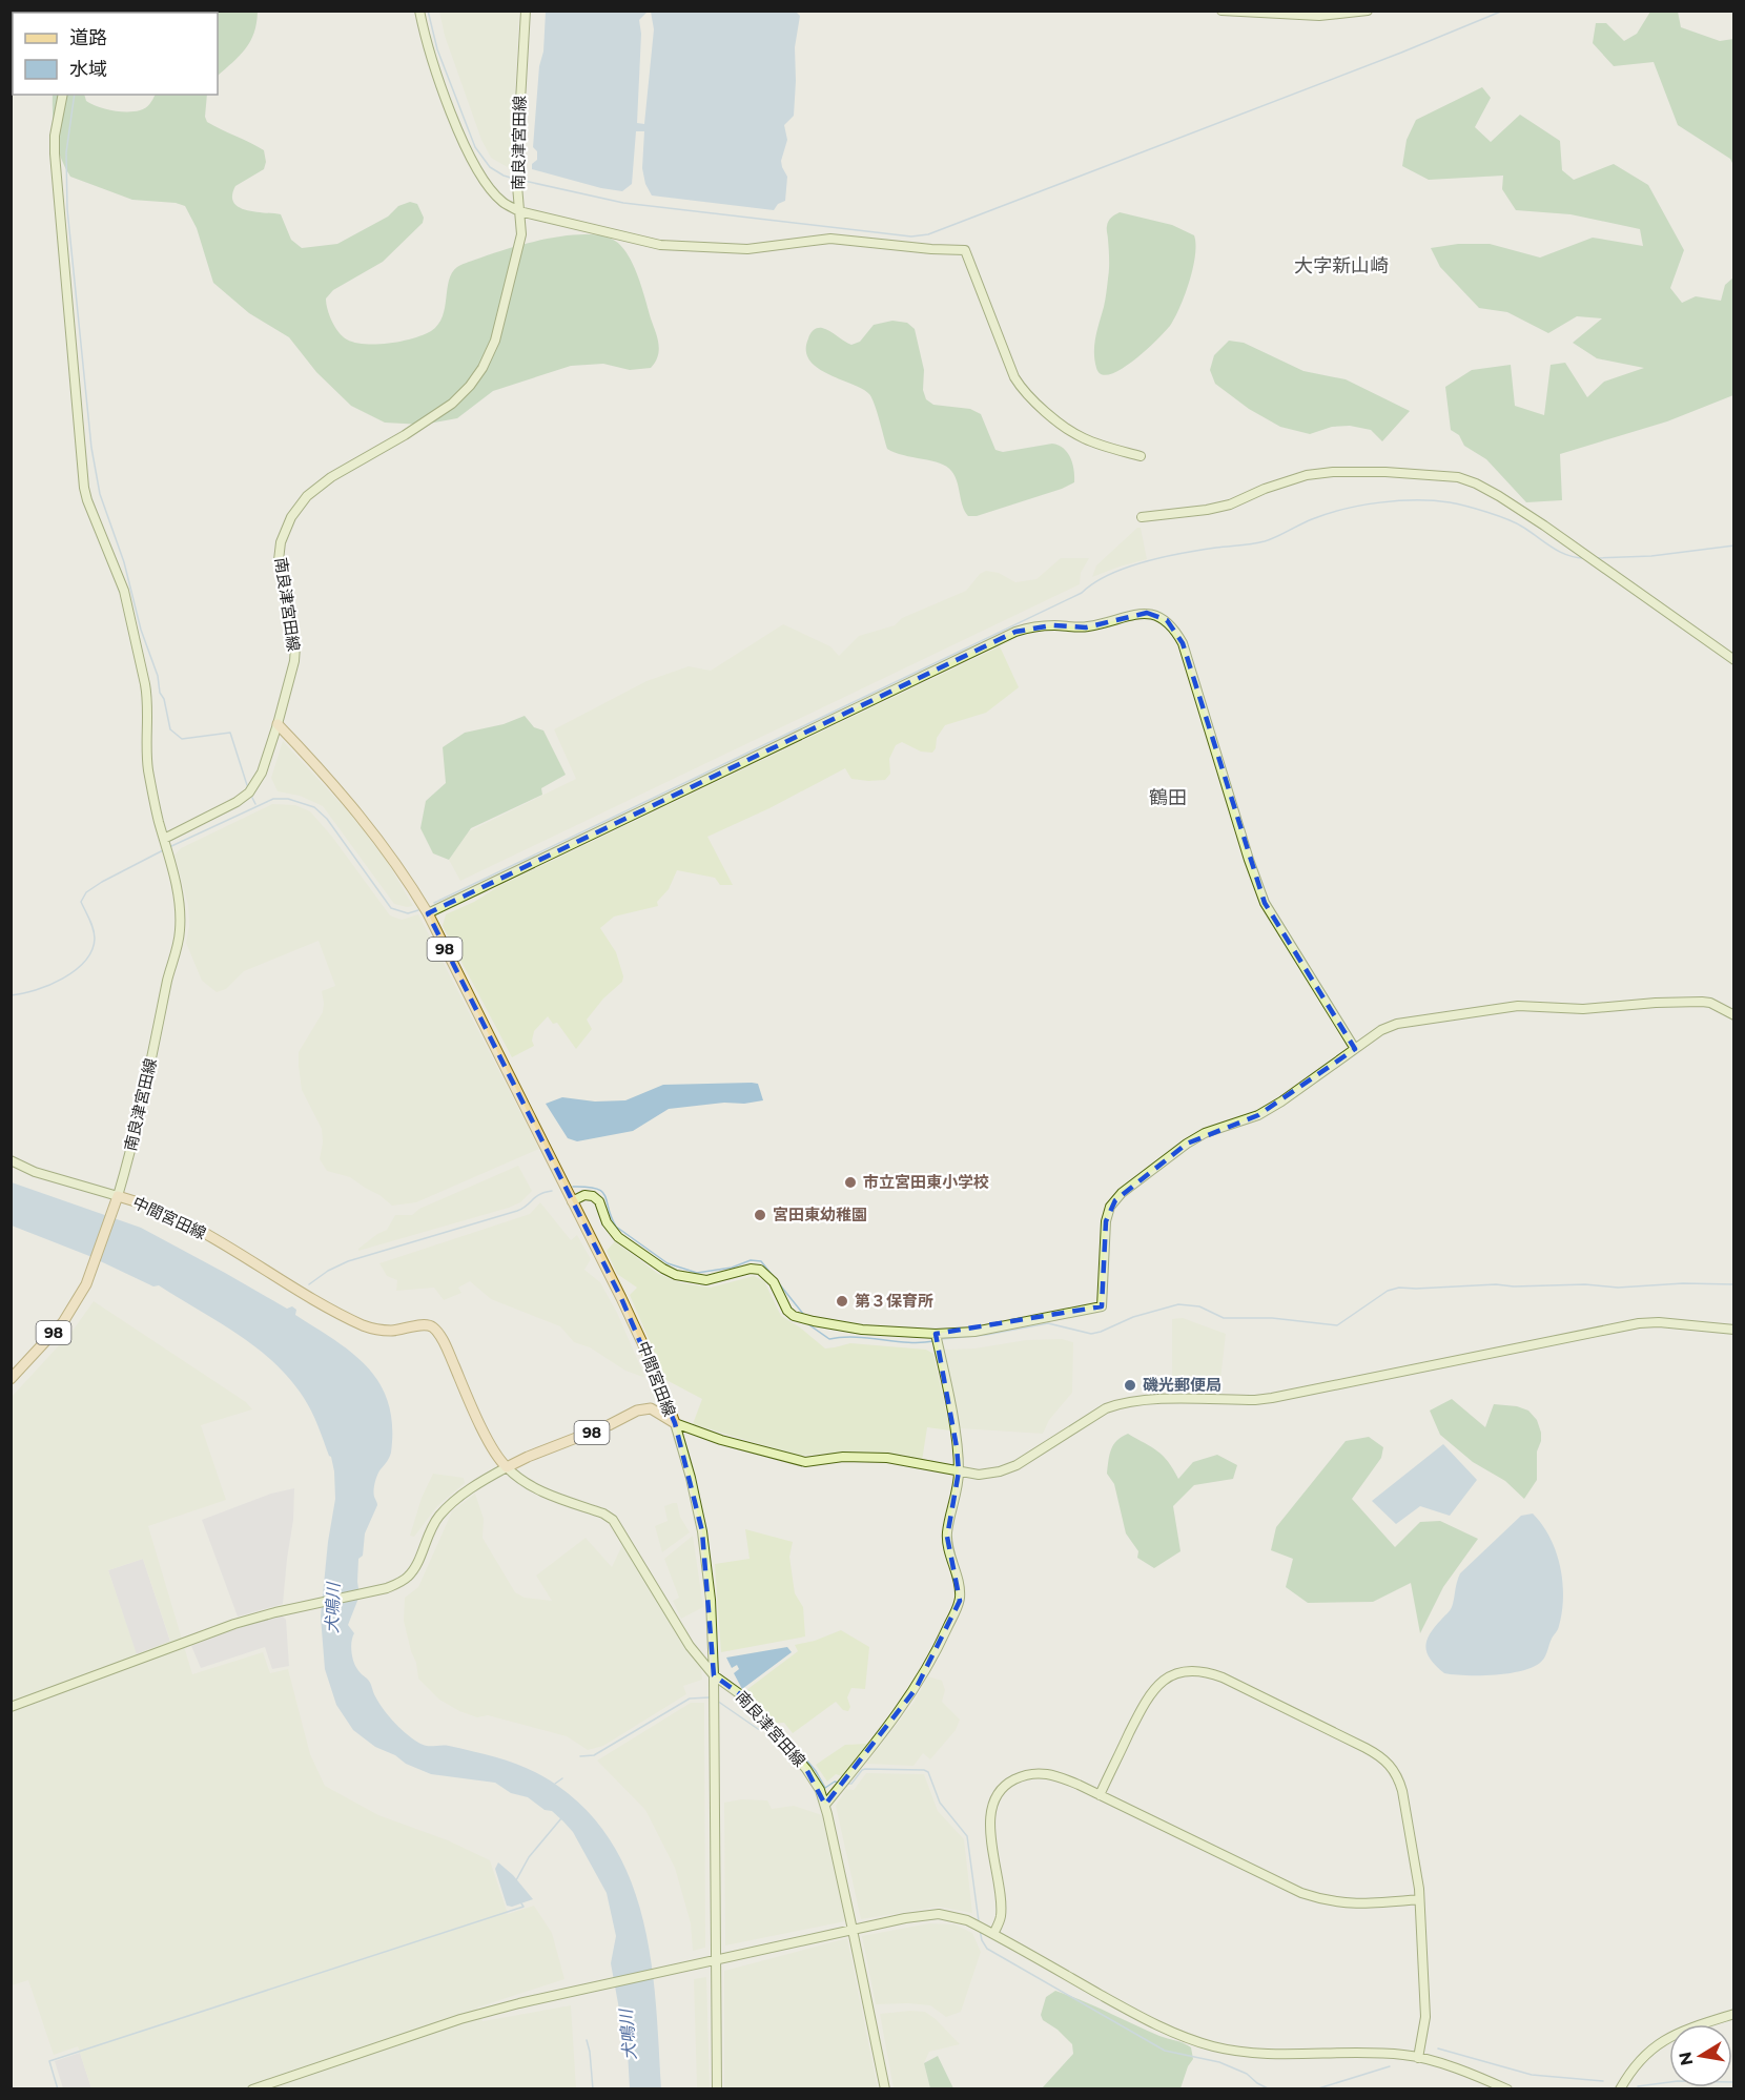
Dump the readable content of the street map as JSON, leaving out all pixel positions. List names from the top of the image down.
{
  "streets": {
    "main road": ["98", "中間宮田線"],
    "street": ["南良津宮田線"]
  },
  "crossings": [
    ["南良津宮田線", "中間宮田線"]
  ],
  "districts": ["大字新山崎", "鶴田"],
  "water": ["犬鳴川"],
  "places": [
    "市立宮田東小学校",
    "宮田東幼稚園",
    "第３保育所",
    "磯光郵便局"
  ],
  "legend": ["道路", "水域"],
  "north": "left"
}
